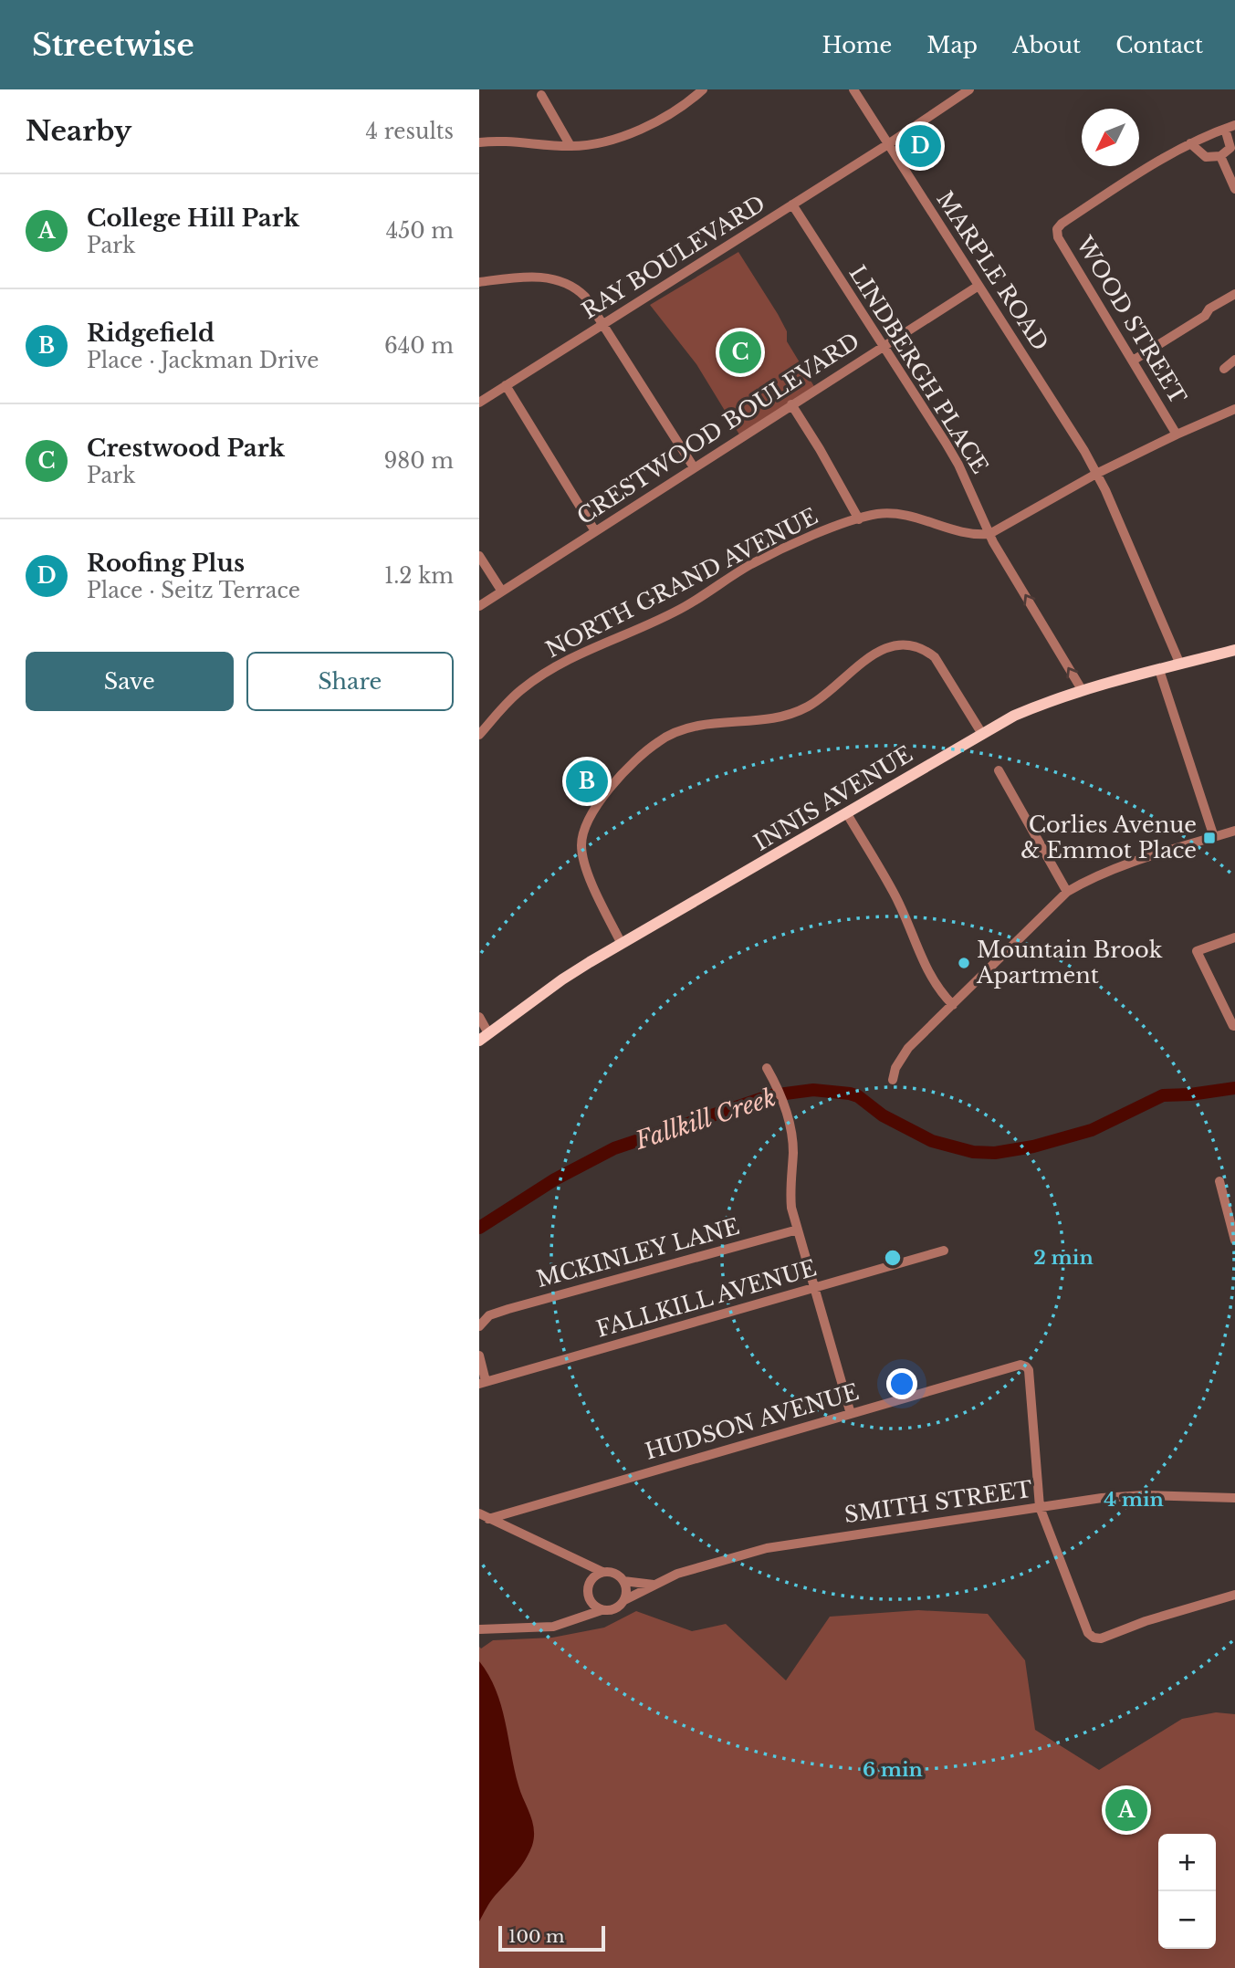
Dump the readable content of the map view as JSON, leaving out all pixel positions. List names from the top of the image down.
{
  "streets": {
    "main road": ["INNIS AVENUE"],
    "street": [
      "RAY BOULEVARD",
      "MARPLE ROAD",
      "WOOD STREET",
      "LINDBERGH PLACE",
      "CRESTWOOD BOULEVARD",
      "NORTH GRAND AVENUE",
      "MCKINLEY LANE",
      "FALLKILL AVENUE",
      "HUDSON AVENUE",
      "SMITH STREET"
    ]
  },
  "crossings": [
    ["RAY BOULEVARD", "MARPLE ROAD"],
    ["RAY BOULEVARD", "LINDBERGH PLACE"],
    ["MARPLE ROAD", "CRESTWOOD BOULEVARD"],
    ["MARPLE ROAD", "INNIS AVENUE"],
    ["LINDBERGH PLACE", "CRESTWOOD BOULEVARD"],
    ["LINDBERGH PLACE", "NORTH GRAND AVENUE"],
    ["LINDBERGH PLACE", "INNIS AVENUE"],
    ["HUDSON AVENUE", "SMITH STREET"]
  ],
  "water": ["Fallkill Creek"],
  "places": {
    "transit": ["Corlies Avenue & Emmot Place"],
    "other": ["Mountain Brook Apartment"]
  },
  "scale_bar": "100 m",
  "north": "bottom left",
  "page": {
    "header": "Streetwise",
    "nav": [
      "Home",
      "Map",
      "About",
      "Contact"
    ],
    "heading": ["Nearby", "4 results"],
    "pins": [
      "D",
      "C",
      "B",
      "A"
    ],
    "list": [
      {
        "mark": "A",
        "name": "College Hill Park",
        "note": "Park",
        "value": "450 m"
      },
      {
        "mark": "B",
        "name": "Ridgefield",
        "note": "Place · Jackman Drive",
        "value": "640 m"
      },
      {
        "mark": "C",
        "name": "Crestwood Park",
        "note": "Park",
        "value": "980 m"
      },
      {
        "mark": "D",
        "name": "Roofing Plus",
        "note": "Place · Seitz Terrace",
        "value": "1.2 km"
      }
    ],
    "buttons": ["Save", "Share"],
    "map_buttons": ["+", "−"],
    "scale": "100 m"
  },
  "rings": ["2 min", "4 min", "6 min"]
}
